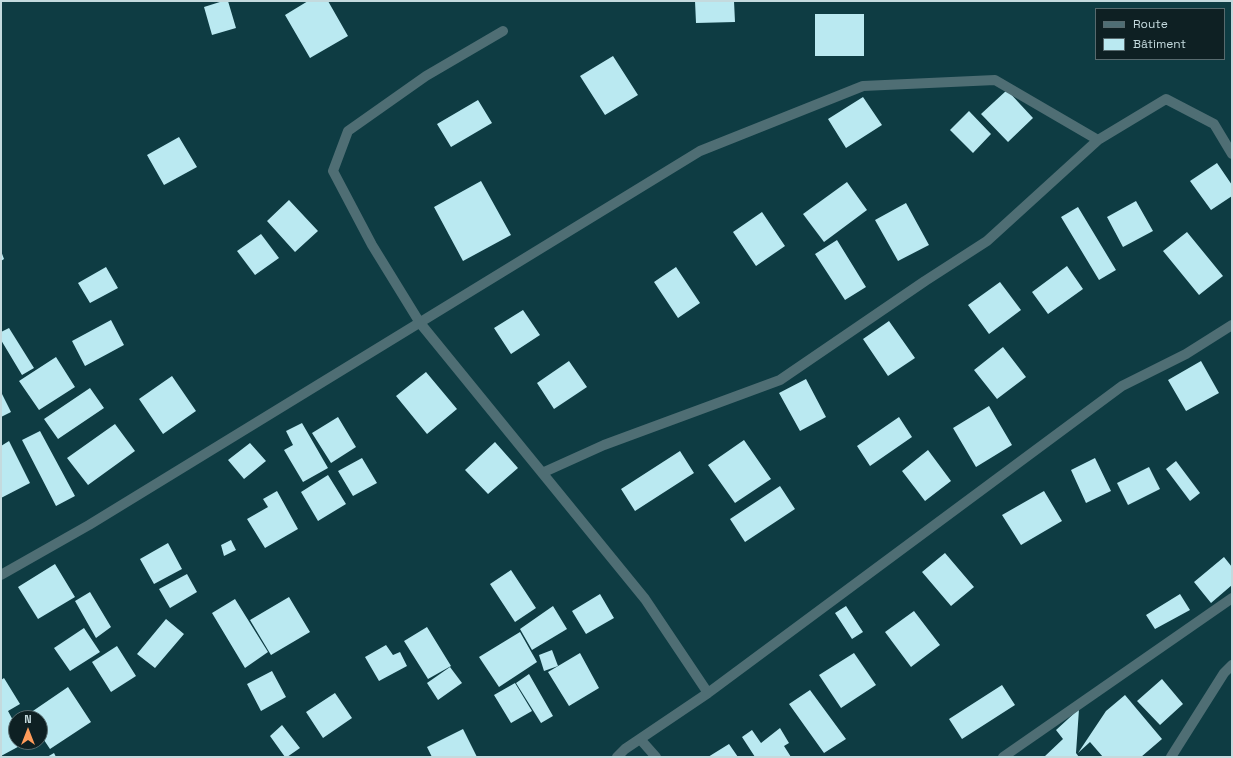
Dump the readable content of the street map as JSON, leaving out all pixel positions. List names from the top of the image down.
{
  "legend": ["Route", "Bâtiment"],
  "north": "top"
}
